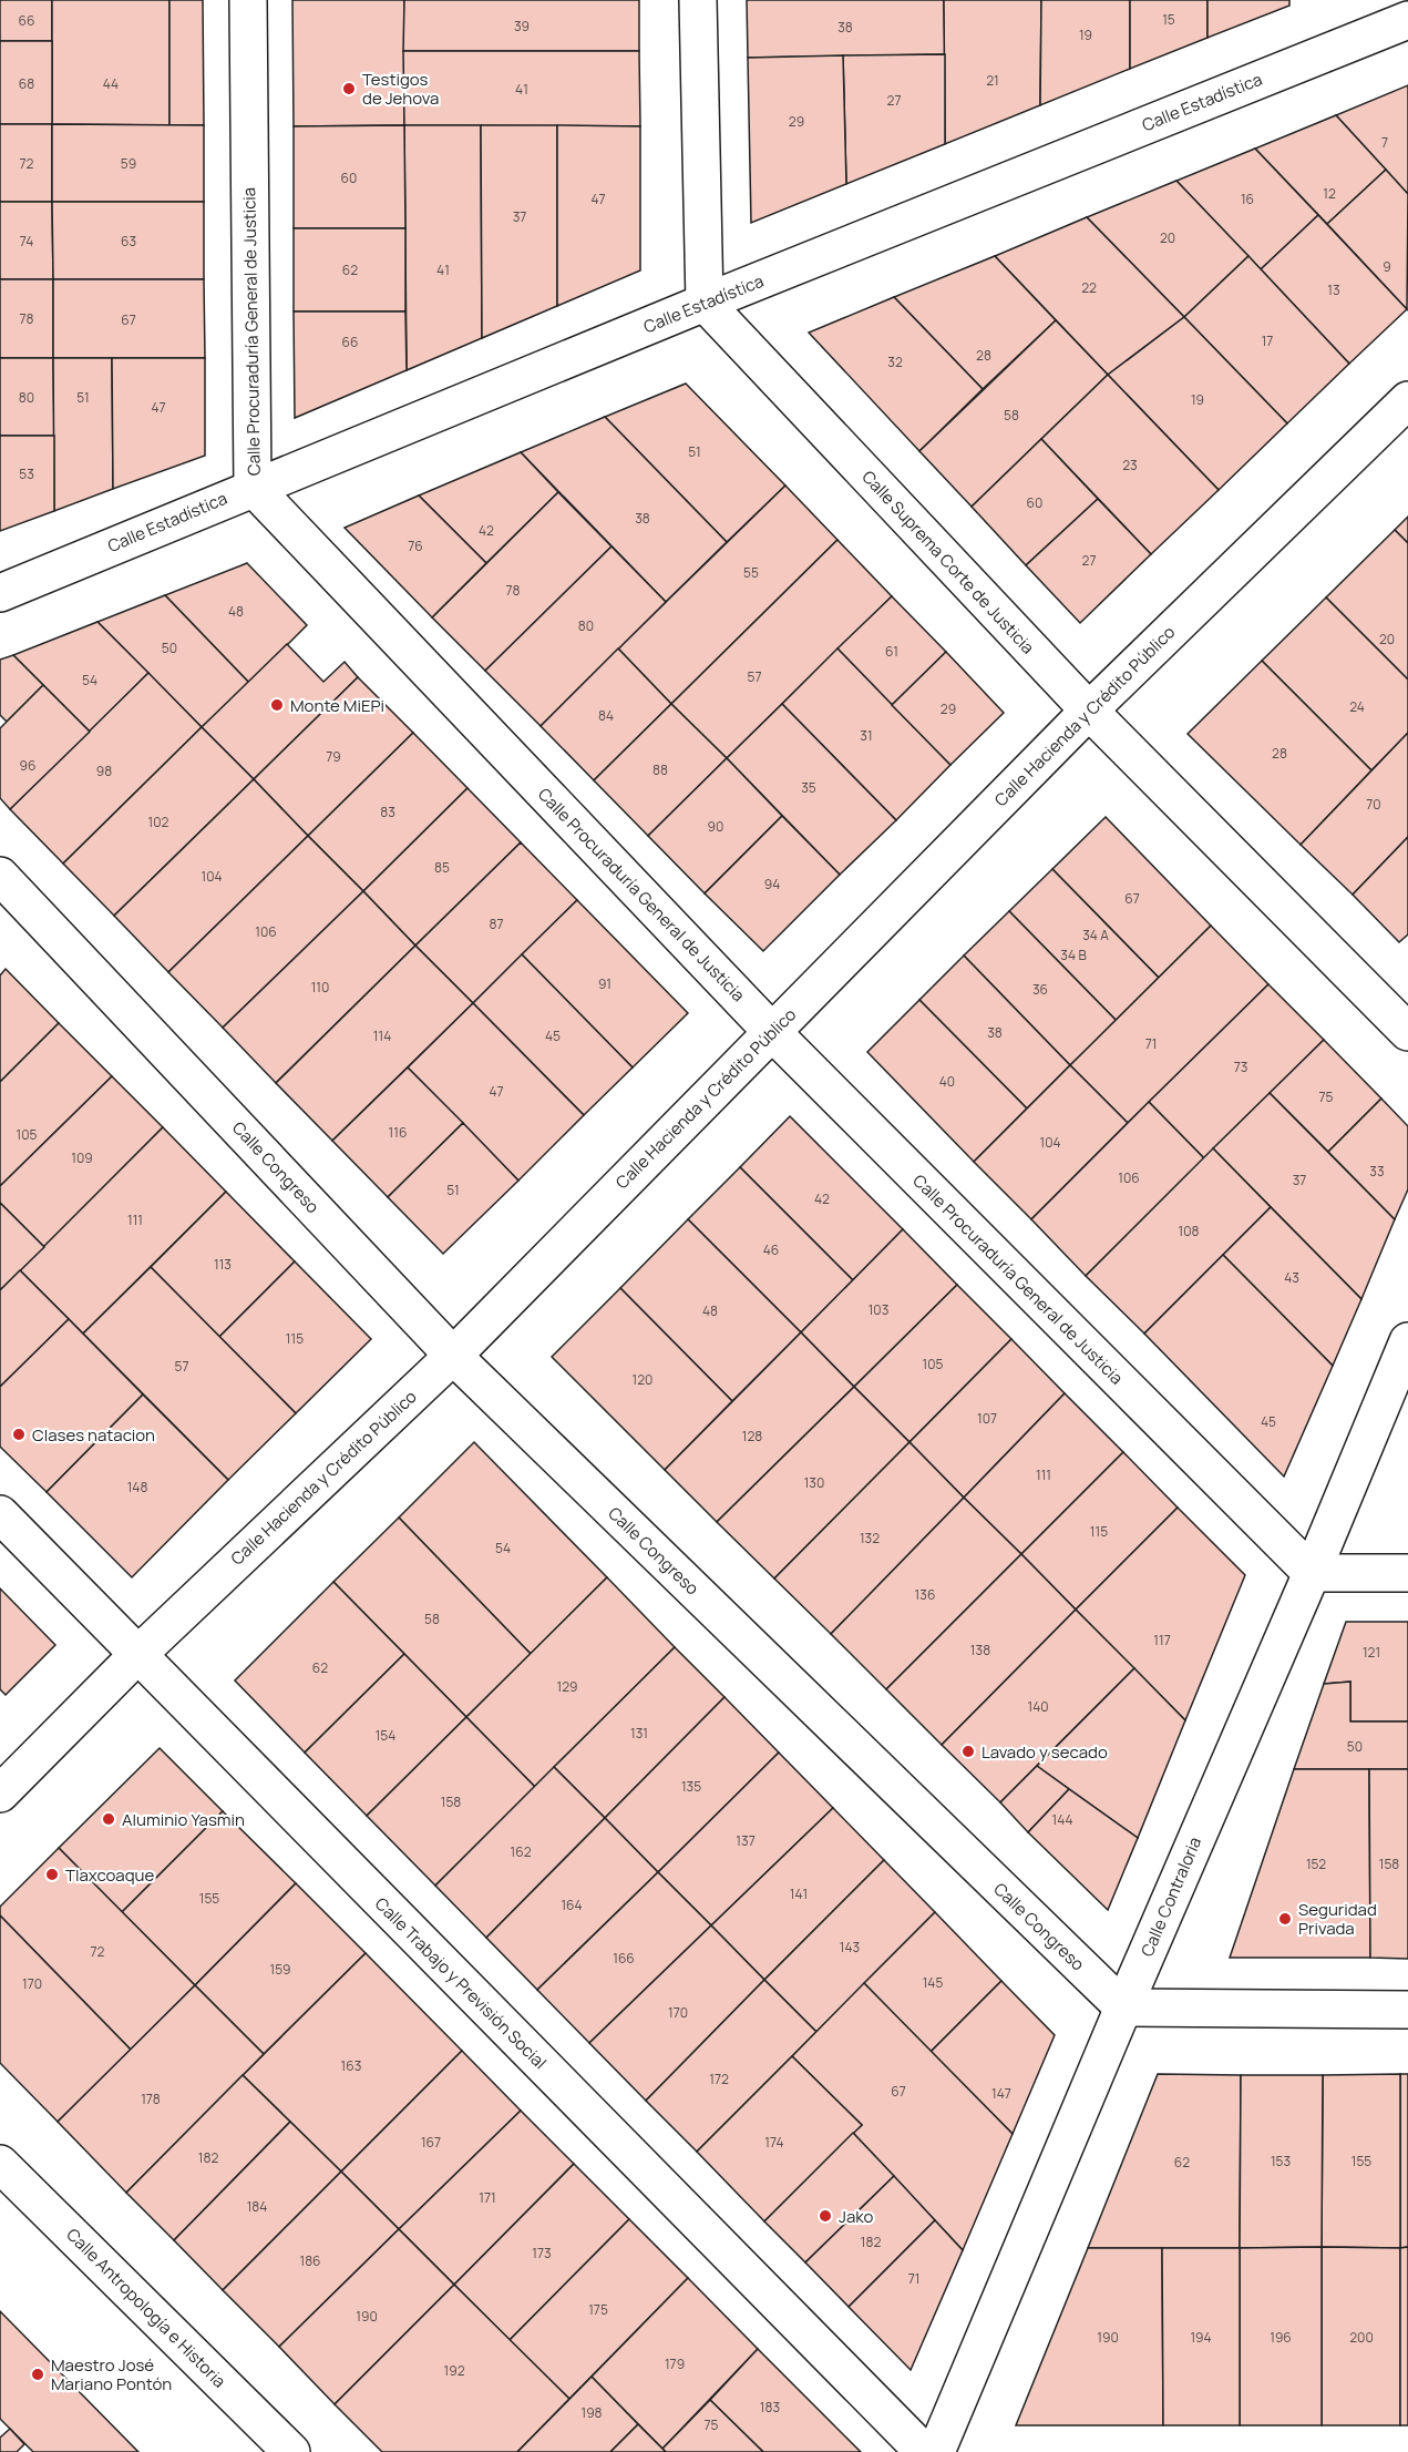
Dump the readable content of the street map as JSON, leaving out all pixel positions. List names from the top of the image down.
{
  "streets": {
    "street": [
      "Calle Estadística",
      "Calle Procuraduría General de Justicia",
      "Calle Suprema Corte de Justicia",
      "Calle Hacienda y Crédito Público",
      "Calle Congreso",
      "Calle Contraloria",
      "Calle Trabajo y Previsión Social",
      "Calle Antropología e Historia"
    ]
  },
  "crossings": [
    ["Calle Estadística", "Calle Procuraduría General de Justicia"],
    ["Calle Estadística", "Calle Suprema Corte de Justicia"],
    ["Calle Procuraduría General de Justicia", "Calle Hacienda y Crédito Público"],
    ["Calle Procuraduría General de Justicia", "Calle Contraloria"],
    ["Calle Suprema Corte de Justicia", "Calle Hacienda y Crédito Público"],
    ["Calle Hacienda y Crédito Público", "Calle Congreso"],
    ["Calle Hacienda y Crédito Público", "Calle Trabajo y Previsión Social"],
    ["Calle Congreso", "Calle Contraloria"]
  ],
  "places": [
    "Testigos de Jehova",
    "Monte MiEPi",
    "Clases natacion",
    "Lavado y secado",
    "Aluminio Yasmin",
    "Tlaxcoaque",
    "Seguridad Privada",
    "Jako",
    "Maestro José Mariano Pontón"
  ],
  "house_numbers": [
    "15",
    "66",
    "39",
    "38",
    "19",
    "21",
    "68",
    "44",
    "41",
    "27",
    "29",
    "7",
    "72",
    "59",
    "60",
    "12",
    "47",
    "16",
    "37",
    "20",
    "74",
    "63",
    "9",
    "62",
    "41",
    "22",
    "13",
    "78",
    "67",
    "17",
    "66",
    "28",
    "32",
    "80",
    "51",
    "19",
    "47",
    "58",
    "51",
    "23",
    "53",
    "60",
    "38",
    "42",
    "76",
    "27",
    "55",
    "78",
    "48",
    "80",
    "20",
    "50",
    "61",
    "57",
    "54",
    "24",
    "29",
    "84",
    "31",
    "28",
    "79",
    "96",
    "88",
    "98",
    "35",
    "70",
    "83",
    "102",
    "90",
    "85",
    "104",
    "94",
    "67",
    "87",
    "106",
    "34 A",
    "34 B",
    "91",
    "110",
    "36",
    "38",
    "114",
    "45",
    "71",
    "73",
    "40",
    "47",
    "75",
    "116",
    "105",
    "104",
    "109",
    "33",
    "106",
    "37",
    "51",
    "42",
    "111",
    "108",
    "46",
    "113",
    "43",
    "103",
    "48",
    "115",
    "105",
    "57",
    "120",
    "107",
    "45",
    "128",
    "111",
    "130",
    "148",
    "115",
    "132",
    "54",
    "136",
    "58",
    "117",
    "138",
    "121",
    "62",
    "129",
    "140",
    "131",
    "154",
    "50",
    "135",
    "158",
    "144",
    "137",
    "162",
    "152",
    "158",
    "141",
    "155",
    "164",
    "143",
    "72",
    "166",
    "159",
    "145",
    "170",
    "170",
    "163",
    "172",
    "67",
    "147",
    "178",
    "167",
    "174",
    "182",
    "153",
    "155",
    "62",
    "171",
    "184",
    "182",
    "173",
    "186",
    "71",
    "175",
    "190",
    "190",
    "194",
    "196",
    "200",
    "179",
    "192",
    "183",
    "198",
    "75"
  ]
}
